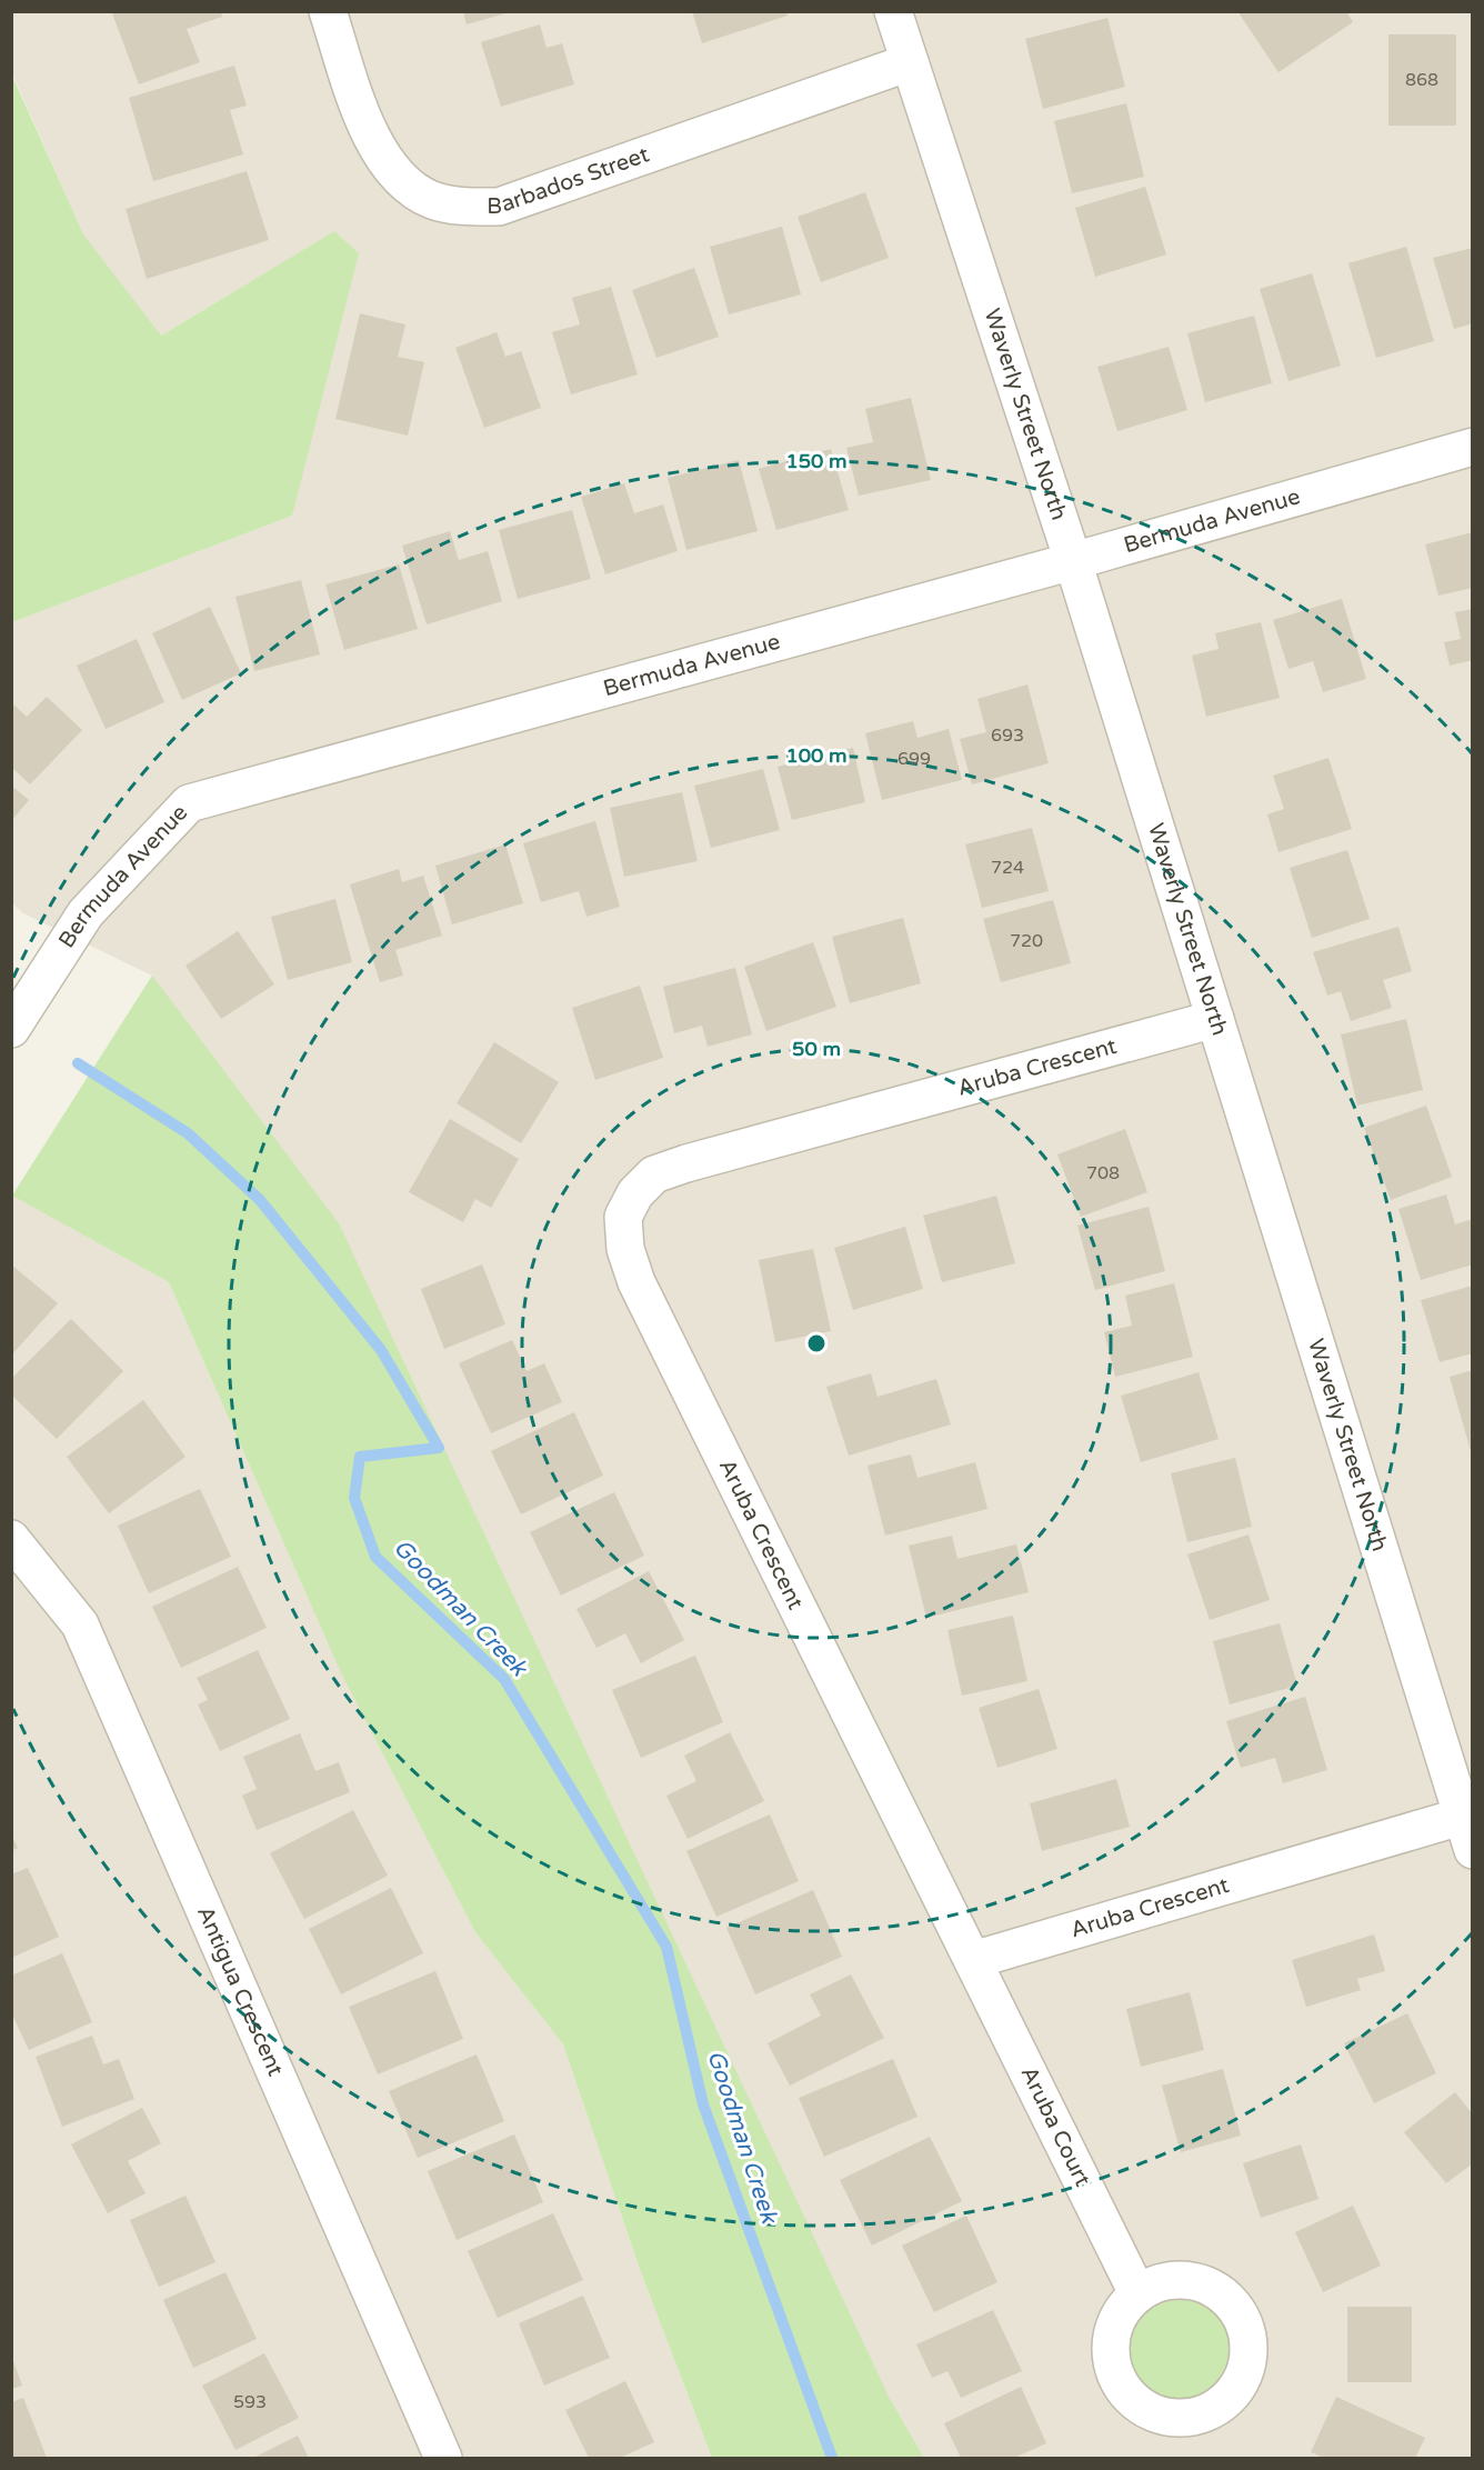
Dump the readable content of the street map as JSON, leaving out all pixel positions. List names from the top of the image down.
{
  "streets": {
    "street": [
      "Barbados Street",
      "Waverly Street North",
      "Bermuda Avenue",
      "Aruba Crescent",
      "Antigua Crescent",
      "Aruba Court"
    ]
  },
  "crossings": [
    ["Barbados Street", "Waverly Street North"],
    ["Waverly Street North", "Bermuda Avenue"],
    ["Waverly Street North", "Aruba Crescent"],
    ["Aruba Crescent", "Aruba Court"]
  ],
  "water": ["Goodman Creek"],
  "house_numbers": [
    "868",
    "693",
    "699",
    "724",
    "720",
    "708",
    "593"
  ],
  "rings": ["150 m", "100 m", "50 m"]
}
